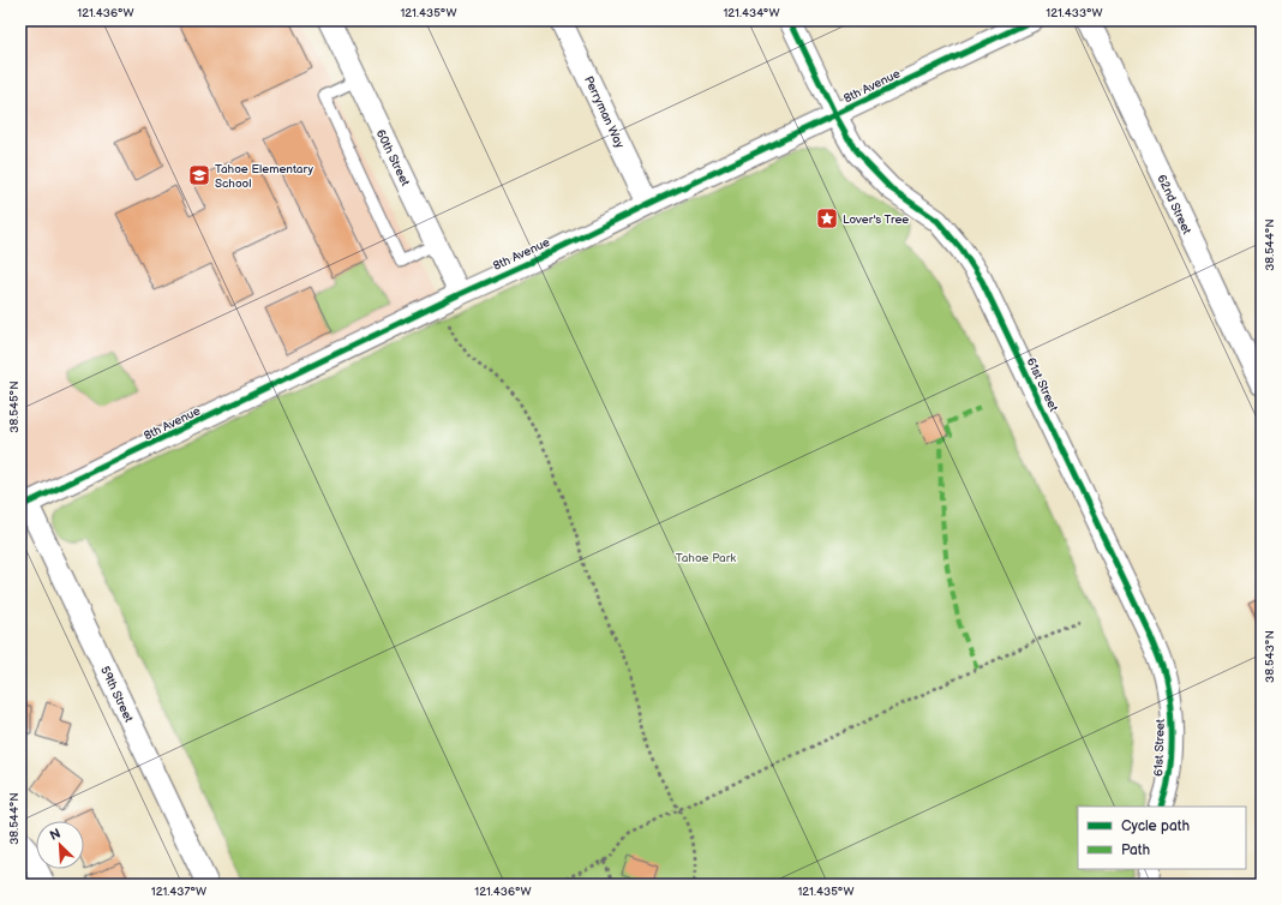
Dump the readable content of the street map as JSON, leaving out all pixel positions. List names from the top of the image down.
{
  "streets": {
    "street": [
      "8th Avenue",
      "Perryman Way",
      "60th Street",
      "62nd Street",
      "61st Street",
      "59th Street"
    ]
  },
  "crossings": [
    ["8th Avenue", "Perryman Way"],
    ["8th Avenue", "60th Street"],
    ["8th Avenue", "61st Street"],
    ["8th Avenue", "59th Street"]
  ],
  "parks": ["Tahoe Park"],
  "places": {
    "school or university": ["Tahoe Elementary School"],
    "place": ["Lover's Tree"]
  },
  "legend": ["Cycle path", "Path"],
  "north": "top left",
  "coordinates": [
    "121.436°W",
    "121.435°W",
    "121.434°W",
    "121.433°W",
    "38.544°N",
    "38.545°N",
    "38.543°N",
    "121.437°W"
  ]
}
